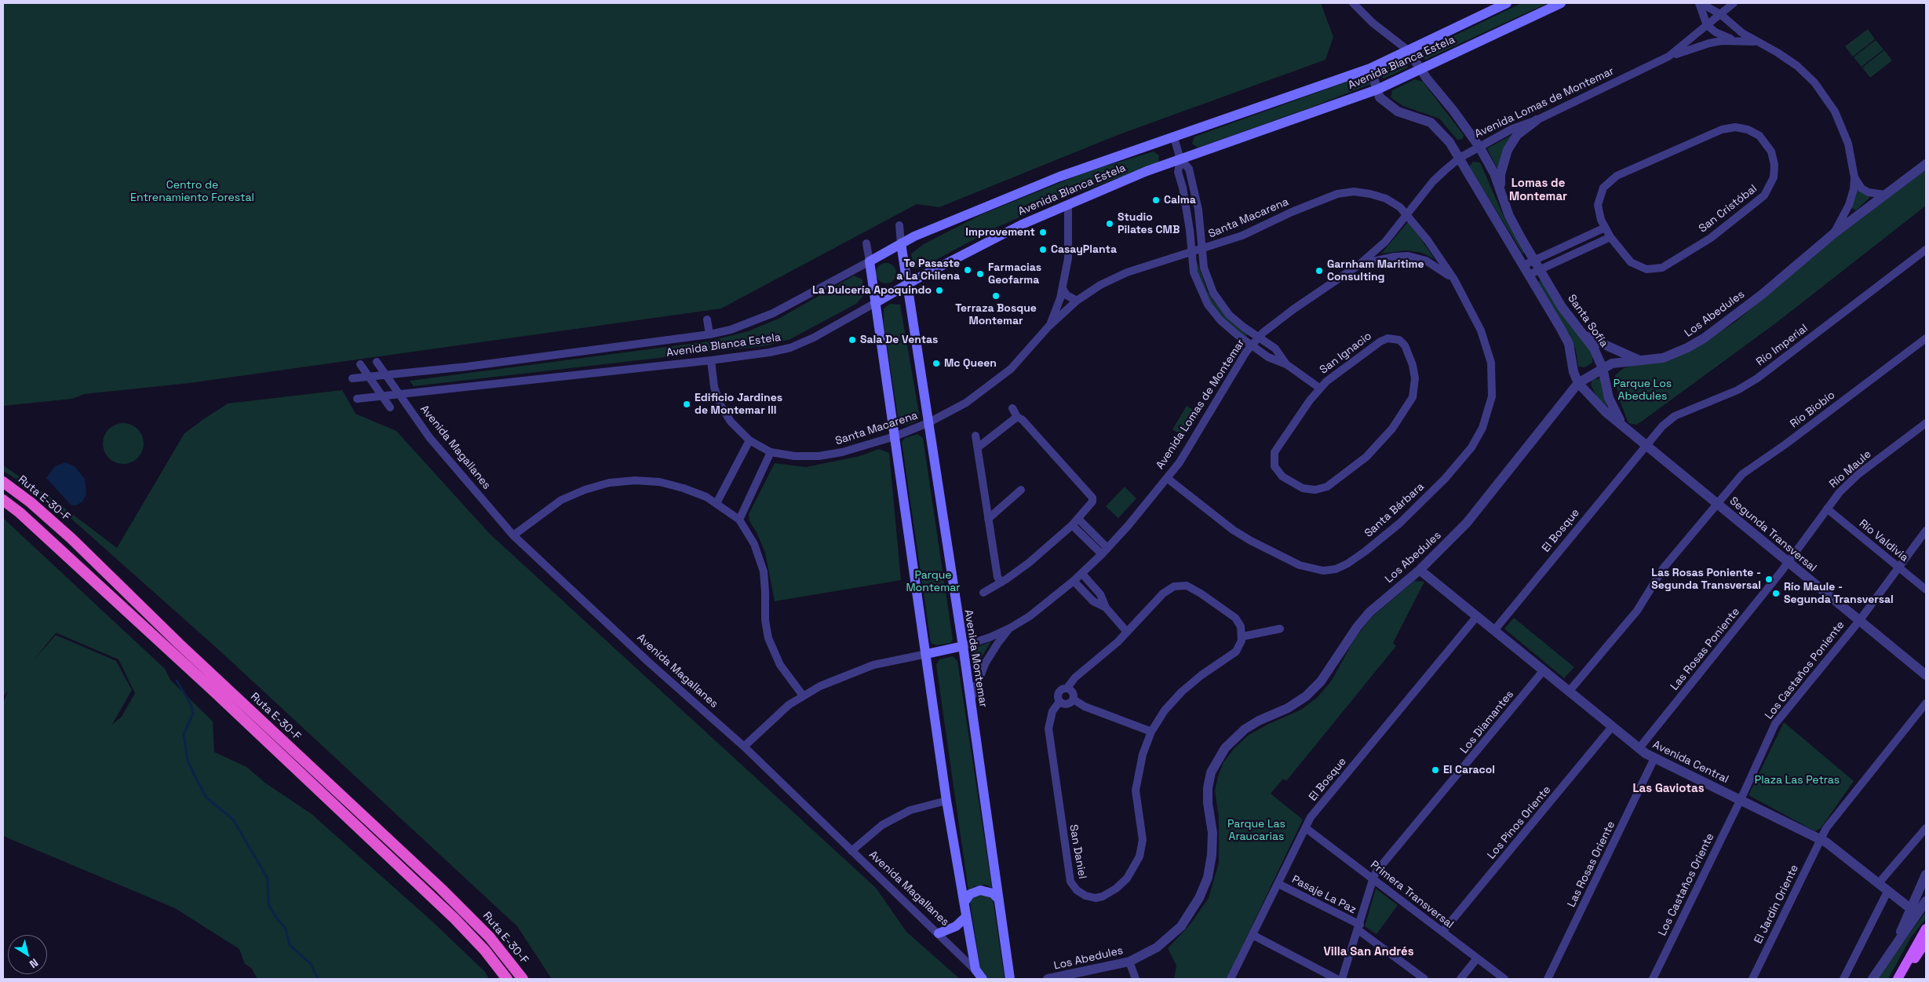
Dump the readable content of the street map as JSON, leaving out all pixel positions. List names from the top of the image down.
{
  "streets": {
    "highway": ["Ruta E-30-F"],
    "main road": [
      "Avenida Blanca Estela",
      "Avenida Lomas de Montemar",
      "Avenida Magallanes",
      "Avenida Montemar"
    ],
    "street": [
      "San Cristóbal",
      "Santa Macarena",
      "Los Abedules",
      "Santa Sofía",
      "Río Imperial",
      "San Ignacio",
      "Río Biobío",
      "Río Maule",
      "Santa Bárbara",
      "El Bosque",
      "Segunda Transversal",
      "Río Valdivia",
      "Las Rosas Poniente",
      "Los Castaños Poniente",
      "Los Diamantes",
      "Avenida Central",
      "Los Pinos Oriente",
      "San Daniel",
      "Las Rosas Oriente",
      "Los Castaños Oriente",
      "Pasaje La Paz",
      "Primera Transversal",
      "El Jardín Oriente"
    ]
  },
  "crossings": [
    ["Avenida Blanca Estela", "Santa Macarena"],
    ["Avenida Blanca Estela", "Santa Sofía"],
    ["Avenida Blanca Estela", "San Ignacio"],
    ["Avenida Blanca Estela", "Avenida Magallanes"],
    ["Avenida Blanca Estela", "Avenida Montemar"],
    ["Avenida Lomas de Montemar", "Santa Macarena"],
    ["Avenida Lomas de Montemar", "Santa Sofía"],
    ["Avenida Lomas de Montemar", "San Ignacio"],
    ["Avenida Lomas de Montemar", "Avenida Magallanes"],
    ["Avenida Lomas de Montemar", "Santa Bárbara"],
    ["Avenida Lomas de Montemar", "Avenida Montemar"],
    ["Santa Macarena", "San Ignacio"],
    ["Santa Macarena", "Santa Bárbara"],
    ["Santa Macarena", "Avenida Montemar"],
    ["Los Abedules", "Santa Sofía"],
    ["Los Abedules", "Avenida Central"],
    ["Santa Sofía", "Segunda Transversal"],
    ["Río Imperial", "El Bosque"],
    ["Río Imperial", "Segunda Transversal"],
    ["Río Biobío", "Segunda Transversal"],
    ["Río Biobío", "Avenida Central"],
    ["Río Maule", "Segunda Transversal"],
    ["Río Maule", "Río Valdivia"],
    ["Río Maule", "Las Rosas Poniente"],
    ["El Bosque", "Segunda Transversal"],
    ["El Bosque", "Avenida Central"],
    ["El Bosque", "Pasaje La Paz"],
    ["El Bosque", "Primera Transversal"],
    ["Segunda Transversal", "Las Rosas Poniente"],
    ["Segunda Transversal", "Los Castaños Poniente"],
    ["Río Valdivia", "Los Castaños Poniente"],
    ["Las Rosas Poniente", "Avenida Central"],
    ["Los Castaños Poniente", "Avenida Central"],
    ["Los Castaños Poniente", "Los Castaños Oriente"],
    ["Los Diamantes", "Avenida Central"],
    ["Los Diamantes", "Primera Transversal"],
    ["Avenida Central", "Los Pinos Oriente"],
    ["Avenida Central", "Las Rosas Oriente"],
    ["Avenida Central", "Los Castaños Oriente"],
    ["Avenida Central", "El Jardín Oriente"],
    ["Los Pinos Oriente", "Primera Transversal"]
  ],
  "districts": ["Lomas de Montemar", "Las Gaviotas", "Villa San Andrés"],
  "parks": [
    "Centro de Entrenamiento Forestal",
    "Parque Los Abedules",
    "Parque Montemar",
    "Plaza Las Petras",
    "Parque Las Araucarias"
  ],
  "places": [
    "Calma",
    "Studio Pilates CMB",
    "Improvement",
    "CasayPlanta",
    "Te Pasaste a La Chilena",
    "Garnham Maritime Consulting",
    "Farmacias Geofarma",
    "La Dulcería Apoquindo",
    "Terraza Bosque Montemar",
    "Sala De Ventas",
    "Mc Queen",
    "Edificio Jardines de Montemar III",
    "Las Rosas Poniente - Segunda Transversal",
    "Río Maule - Segunda Transversal",
    "El Caracol"
  ],
  "north": "bottom right"
}
